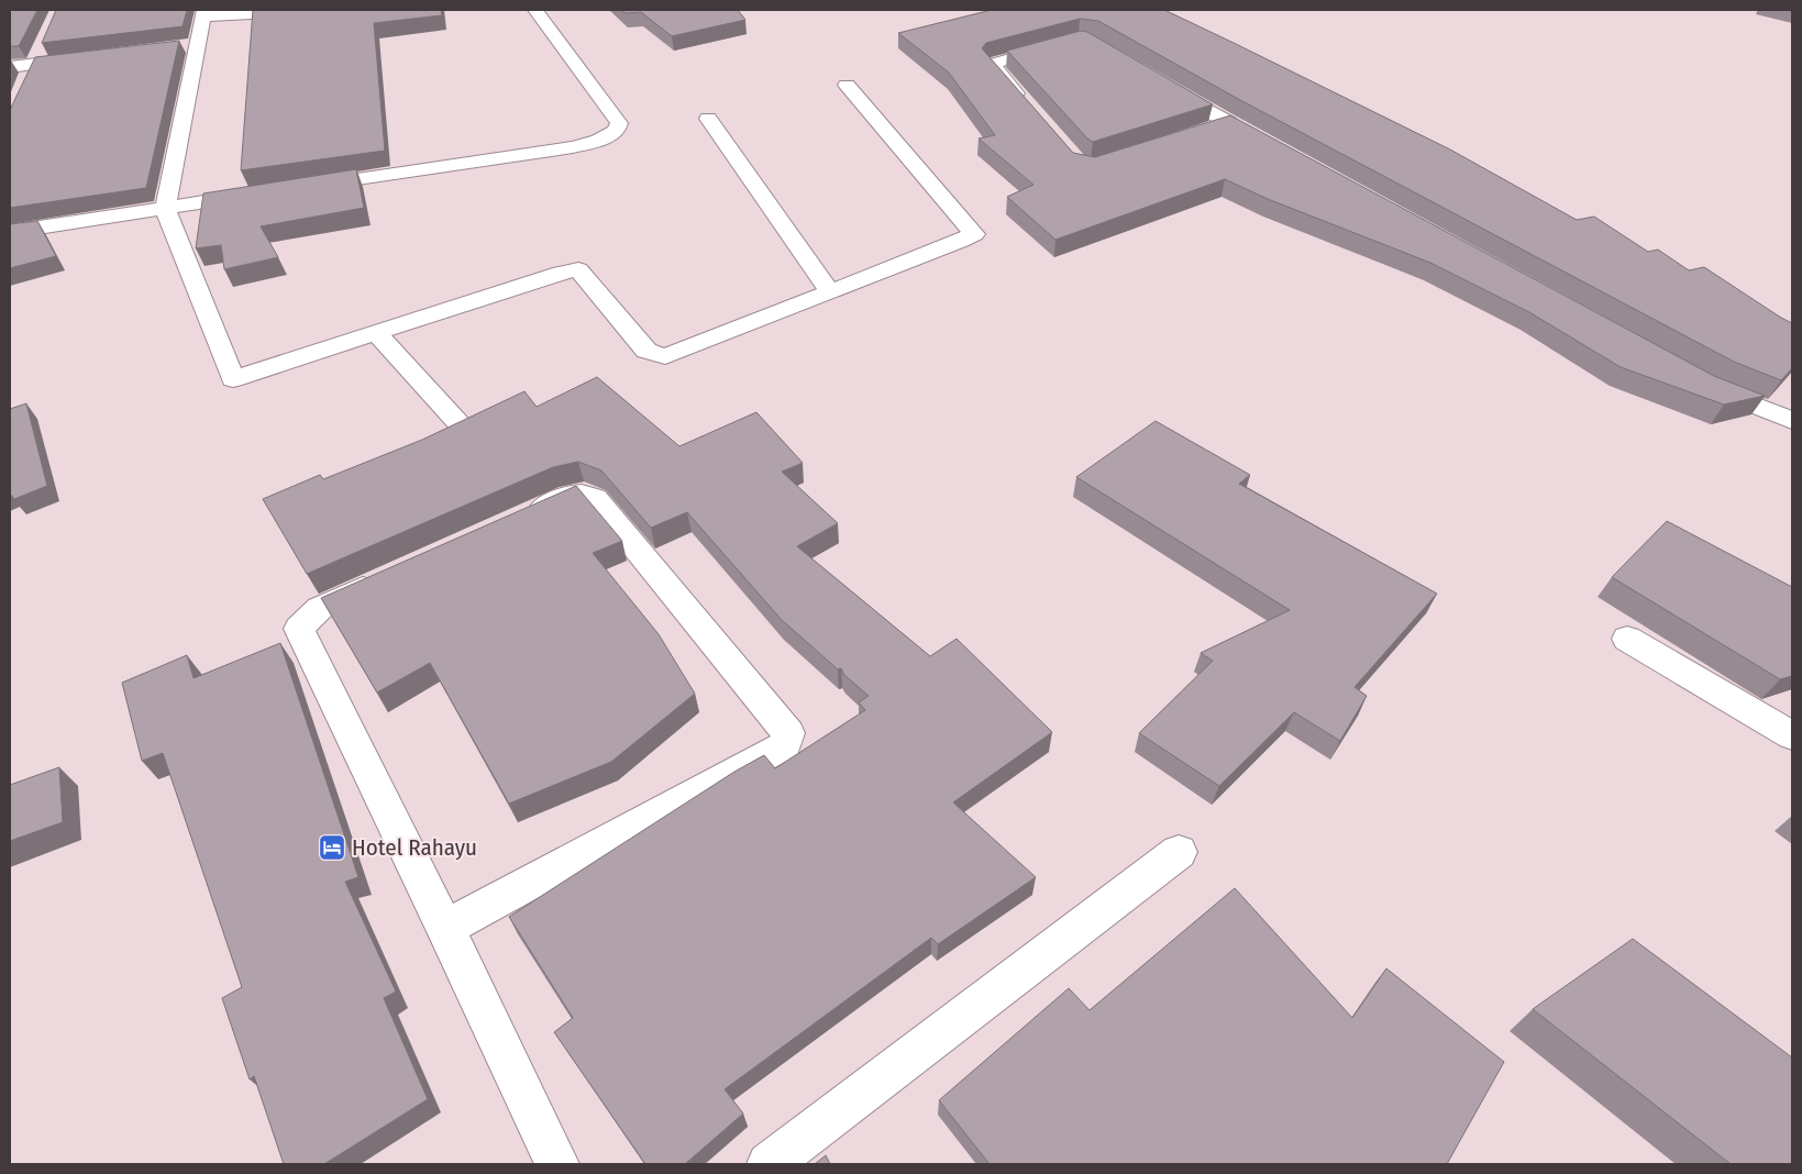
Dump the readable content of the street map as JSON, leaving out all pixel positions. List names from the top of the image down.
{
  "places": {
    "hotel": ["Hotel Rahayu"]
  }
}
